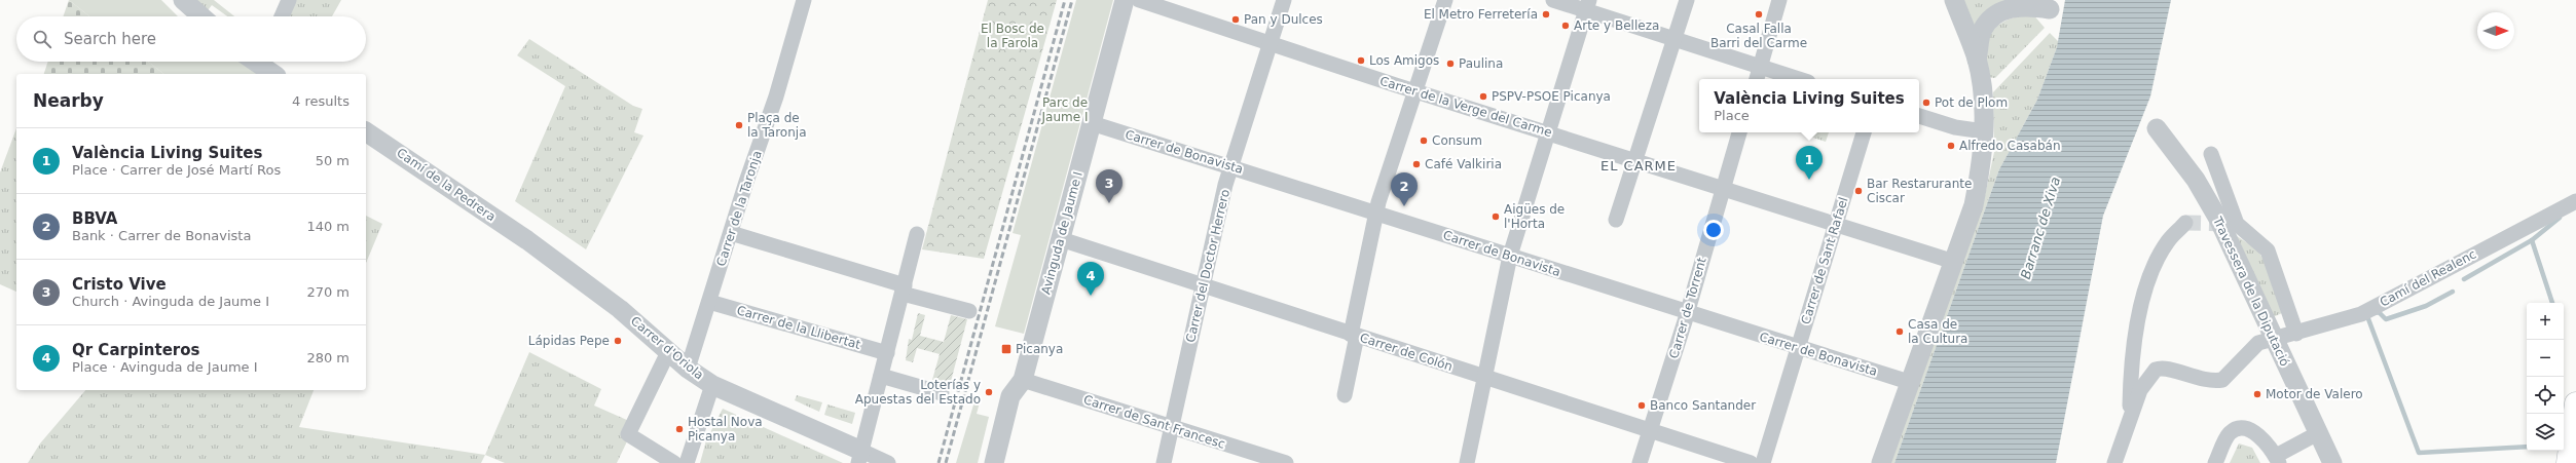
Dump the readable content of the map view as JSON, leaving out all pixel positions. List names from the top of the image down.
{
  "streets": {
    "street": [
      "Carrer de la Verge del Carme",
      "Carrer de Bonavista",
      "Camí de la Pedrera",
      "Carrer de la Taronja",
      "Avinguda de Jaume I",
      "Carrer de Sant Rafael",
      "Carrer del Doctor Herrero",
      "Camí del Realenc",
      "Travessera de la Diputació",
      "Carrer de Torrent",
      "Carrer de la Llibertat",
      "Carrer d'Oriola",
      "Carrer de Colón",
      "Carrer de Sant Francesc"
    ]
  },
  "crossings": [
    ["Carrer de la Verge del Carme", "Carrer de Sant Rafael"],
    ["Carrer de la Verge del Carme", "Carrer del Doctor Herrero"],
    ["Carrer de la Verge del Carme", "Carrer de Torrent"],
    ["Carrer de Bonavista", "Avinguda de Jaume I"],
    ["Carrer de Bonavista", "Carrer de Sant Rafael"],
    ["Carrer de Bonavista", "Carrer del Doctor Herrero"],
    ["Carrer de Bonavista", "Carrer de Torrent"],
    ["Camí de la Pedrera", "Carrer d'Oriola"],
    ["Carrer de la Taronja", "Carrer de la Llibertat"],
    ["Carrer de la Taronja", "Carrer d'Oriola"],
    ["Avinguda de Jaume I", "Carrer de Colón"],
    ["Avinguda de Jaume I", "Carrer de Sant Francesc"],
    ["Carrer del Doctor Herrero", "Carrer de Colón"],
    ["Carrer del Doctor Herrero", "Carrer de Sant Francesc"],
    ["Camí del Realenc", "Travessera de la Diputació"],
    ["Carrer de Torrent", "Carrer de Colón"]
  ],
  "districts": ["EL CARME"],
  "water": ["Barranc de Xiva"],
  "parks": ["El Bosc de la Farola", "Parc de Jaume I"],
  "places": {
    "other": [
      "El Metro Ferretería",
      "Casal Falla Barri del Carme",
      "Pan y Dulces",
      "Arte y Belleza",
      "Los Amigos",
      "Paulina",
      "PSPV-PSOE Picanya",
      "Pot de Plom",
      "Plaça de la Taronja",
      "Consum",
      "Alfredo Casabán",
      "Café Valkiria",
      "Bar Restarurante Ciscar",
      "Aigües de l'Horta",
      "Casa de la Cultura",
      "Lápidas Pepe",
      "Loterías y Apuestas del Estado",
      "Motor de Valero",
      "Banco Santander",
      "Hostal Nova Picanya"
    ],
    "transit": ["Picanya"]
  },
  "north": "right",
  "page": {
    "search": "Search here",
    "heading": ["Nearby", "4 results"],
    "popup": ["València Living Suites", "Place"],
    "list": [
      {
        "mark": "1",
        "name": "València Living Suites",
        "note": "Place · Carrer de José Martí Ros",
        "value": "50 m"
      },
      {
        "mark": "2",
        "name": "BBVA",
        "note": "Bank · Carrer de Bonavista",
        "value": "140 m"
      },
      {
        "mark": "3",
        "name": "Cristo Vive",
        "note": "Church · Avinguda de Jaume I",
        "value": "270 m"
      },
      {
        "mark": "4",
        "name": "Qr Carpinteros",
        "note": "Place · Avinguda de Jaume I",
        "value": "280 m"
      }
    ],
    "pins": [
      "1",
      "3",
      "2",
      "4"
    ],
    "map_buttons": ["+", "−"]
  }
}
